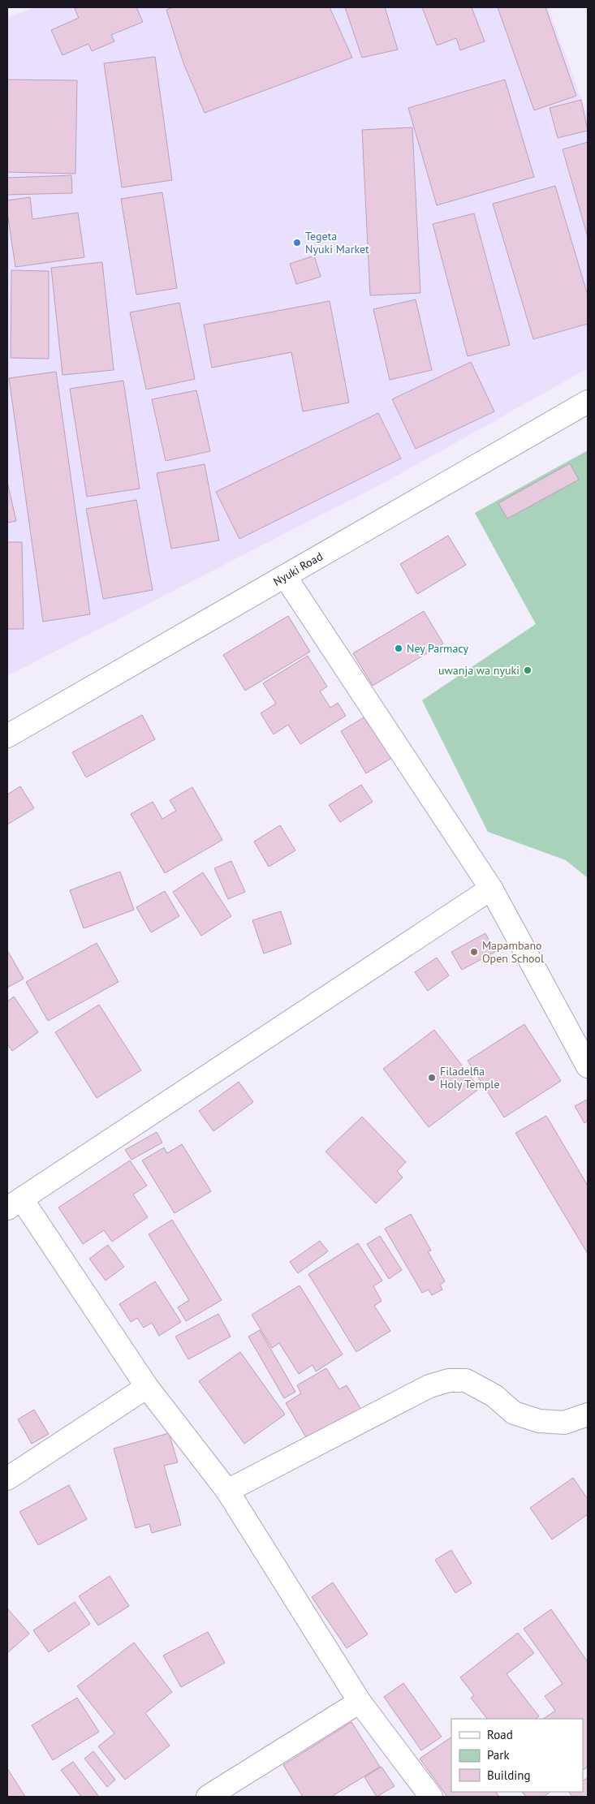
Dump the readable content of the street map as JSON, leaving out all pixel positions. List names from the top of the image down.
{
  "streets": {
    "street": ["Nyuki Road"]
  },
  "places": [
    "Tegeta Nyuki Market",
    "Ney Parmacy",
    "uwanja wa nyuki",
    "Mapambano Open School",
    "Filadelfia Holy Temple"
  ],
  "legend": ["Road", "Park", "Building"]
}
